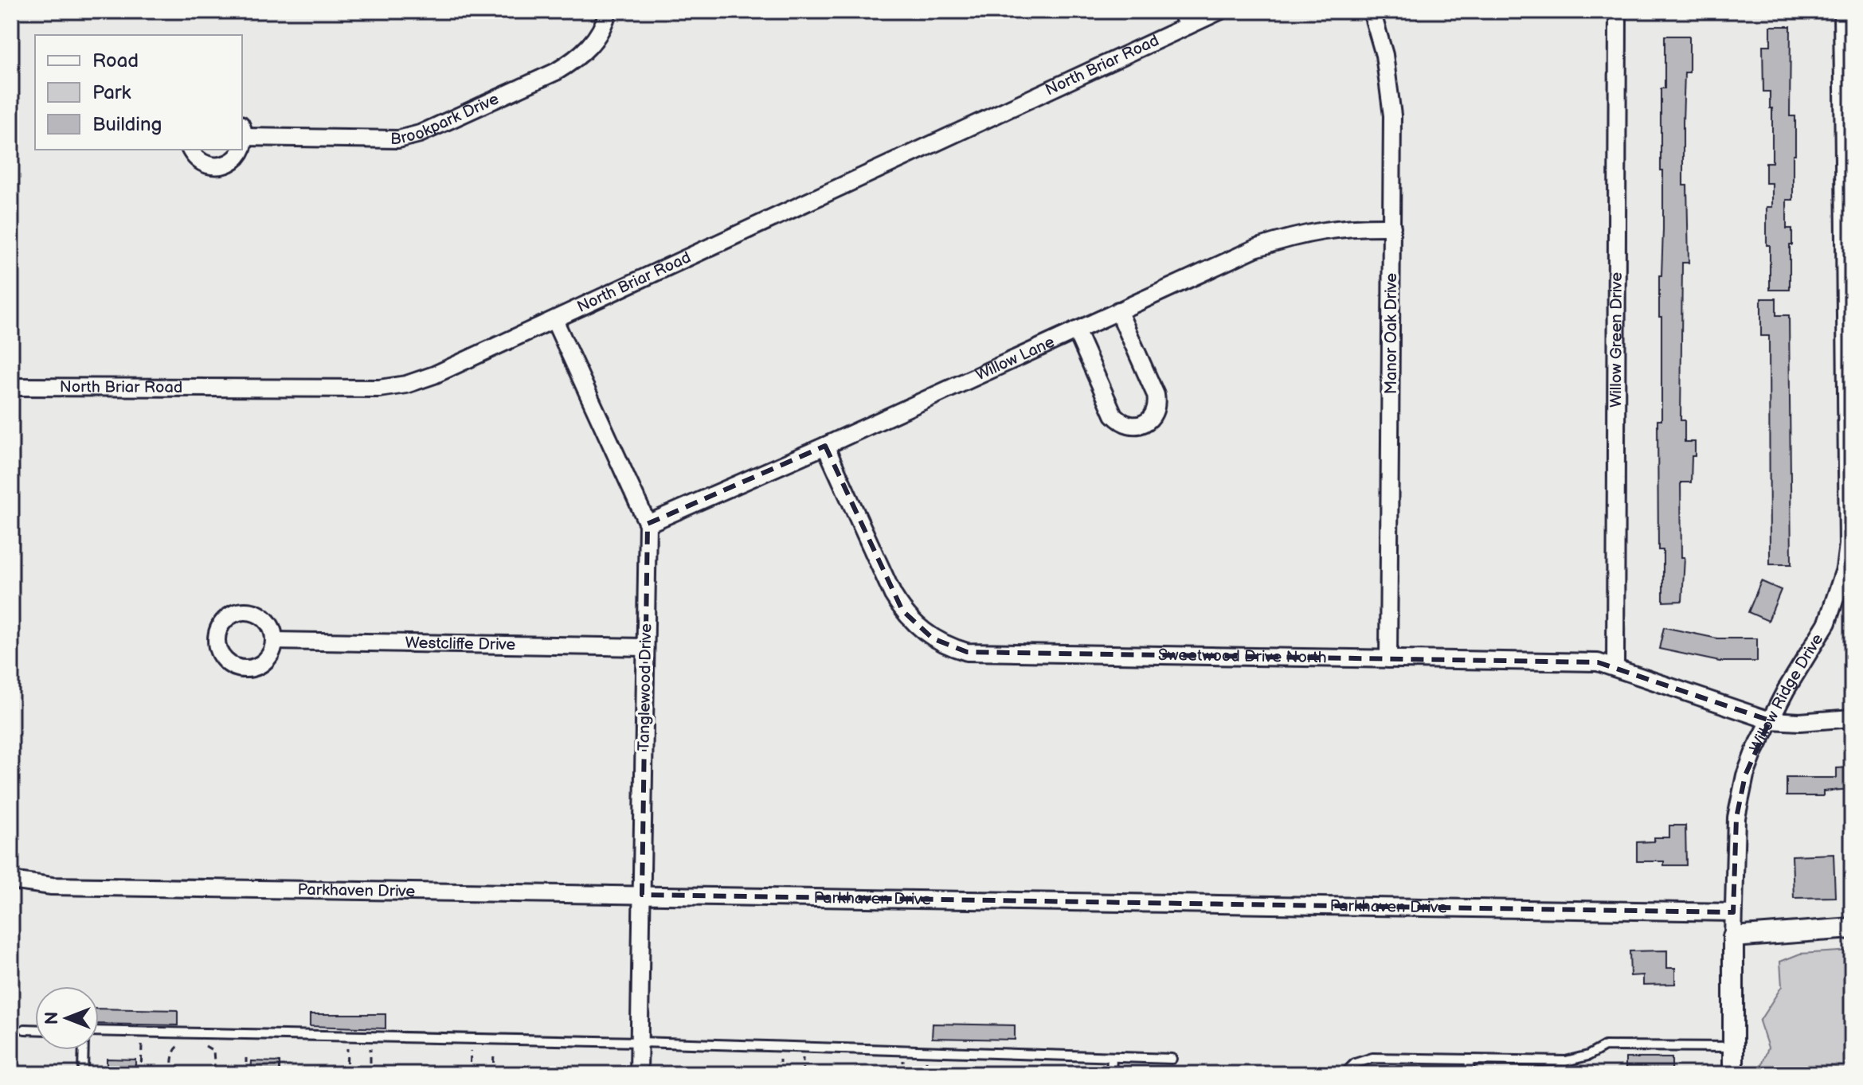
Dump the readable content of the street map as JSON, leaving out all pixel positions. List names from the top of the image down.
{
  "streets": {
    "street": [
      "North Briar Road",
      "Brookpark Drive",
      "Manor Oak Drive",
      "Willow Green Drive",
      "Willow Lane",
      "Westcliffe Drive",
      "Sweetwood Drive North",
      "Tanglewood Drive",
      "Willow Ridge Drive",
      "Parkhaven Drive"
    ]
  },
  "crossings": [
    ["North Briar Road", "Tanglewood Drive"],
    ["Manor Oak Drive", "Willow Lane"],
    ["Manor Oak Drive", "Sweetwood Drive North"],
    ["Willow Green Drive", "Sweetwood Drive North"],
    ["Willow Lane", "Sweetwood Drive North"],
    ["Willow Lane", "Tanglewood Drive"],
    ["Westcliffe Drive", "Tanglewood Drive"],
    ["Sweetwood Drive North", "Willow Ridge Drive"],
    ["Tanglewood Drive", "Parkhaven Drive"],
    ["Willow Ridge Drive", "Parkhaven Drive"]
  ],
  "legend": ["Road", "Park", "Building"],
  "north": "left"
}
